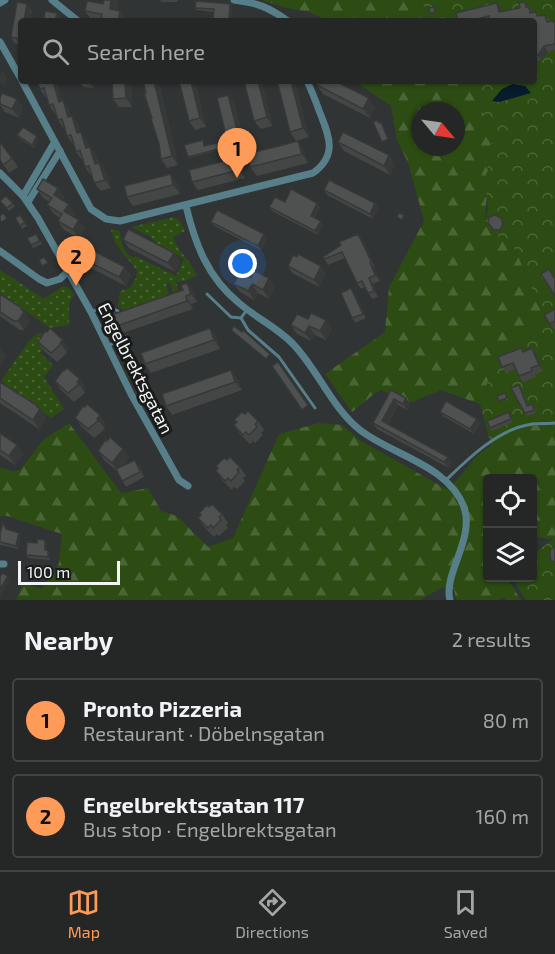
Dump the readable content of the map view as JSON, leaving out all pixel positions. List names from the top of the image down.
{
  "streets": {
    "street": ["Engelbrektsgatan"]
  },
  "scale_bar": "100 m",
  "north": "bottom right",
  "page": {
    "search": "Search here",
    "pins": ["1", "2"],
    "scale": "100 m",
    "heading": ["Nearby", "2 results"],
    "list": [
      {
        "mark": "1",
        "name": "Pronto Pizzeria",
        "note": "Restaurant · Döbelnsgatan",
        "value": "80 m"
      },
      {
        "mark": "2",
        "name": "Engelbrektsgatan 117",
        "note": "Bus stop · Engelbrektsgatan",
        "value": "160 m"
      }
    ],
    "nav": ["Map", "Directions", "Saved"]
  }
}
